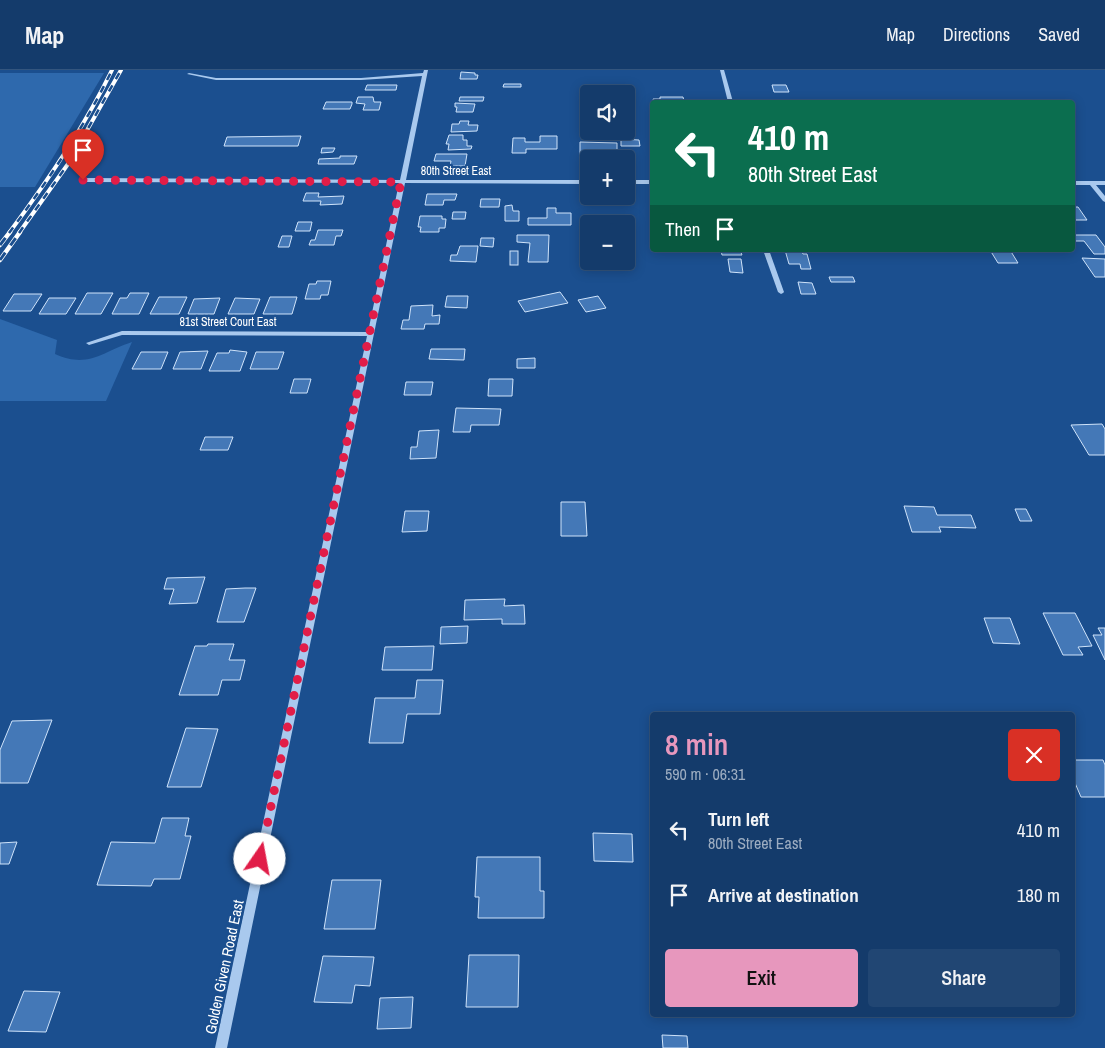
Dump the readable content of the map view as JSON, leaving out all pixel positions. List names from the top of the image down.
{
  "streets": {
    "street": ["80th Street East", "81st Street Court East", "Golden Given Road East"]
  },
  "crossings": [
    ["80th Street East", "Golden Given Road East"],
    ["81st Street Court East", "Golden Given Road East"]
  ],
  "page": {
    "header": "Map",
    "nav": ["Map", "Directions", "Saved"],
    "map_buttons": ["+", "−"],
    "turn": ["410 m", "80th Street East"],
    "then": "Then",
    "heading": ["8 min", "590 m · 06:31"],
    "list": [
      {
        "name": "Turn left",
        "note": "80th Street East",
        "value": "410 m"
      },
      {
        "name": "Arrive at destination",
        "value": "180 m"
      }
    ],
    "buttons": ["Exit", "Share"]
  }
}
